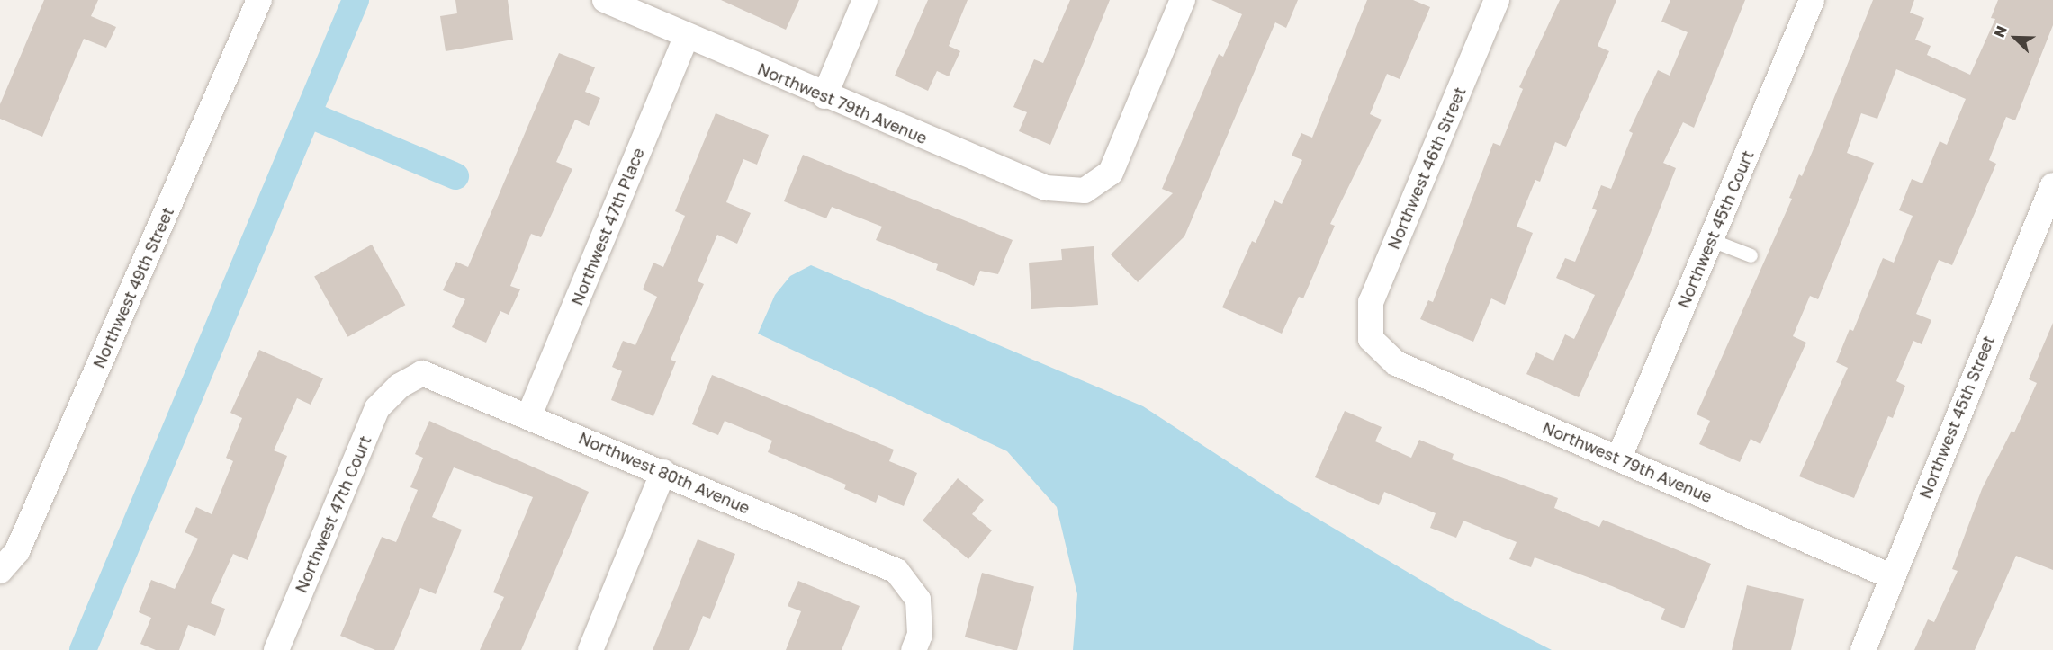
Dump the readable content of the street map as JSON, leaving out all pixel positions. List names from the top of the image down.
{
  "streets": {
    "street": [
      "Northwest 79th Avenue",
      "Northwest 46th Street",
      "Northwest 47th Place",
      "Northwest 45th Court",
      "Northwest 49th Street",
      "Northwest 45th Street",
      "Northwest 80th Avenue",
      "Northwest 47th Court"
    ]
  },
  "crossings": [
    ["Northwest 79th Avenue", "Northwest 46th Street"],
    ["Northwest 79th Avenue", "Northwest 47th Place"],
    ["Northwest 79th Avenue", "Northwest 45th Court"],
    ["Northwest 79th Avenue", "Northwest 45th Street"],
    ["Northwest 47th Place", "Northwest 80th Avenue"],
    ["Northwest 80th Avenue", "Northwest 47th Court"]
  ],
  "north": "top left"
}
